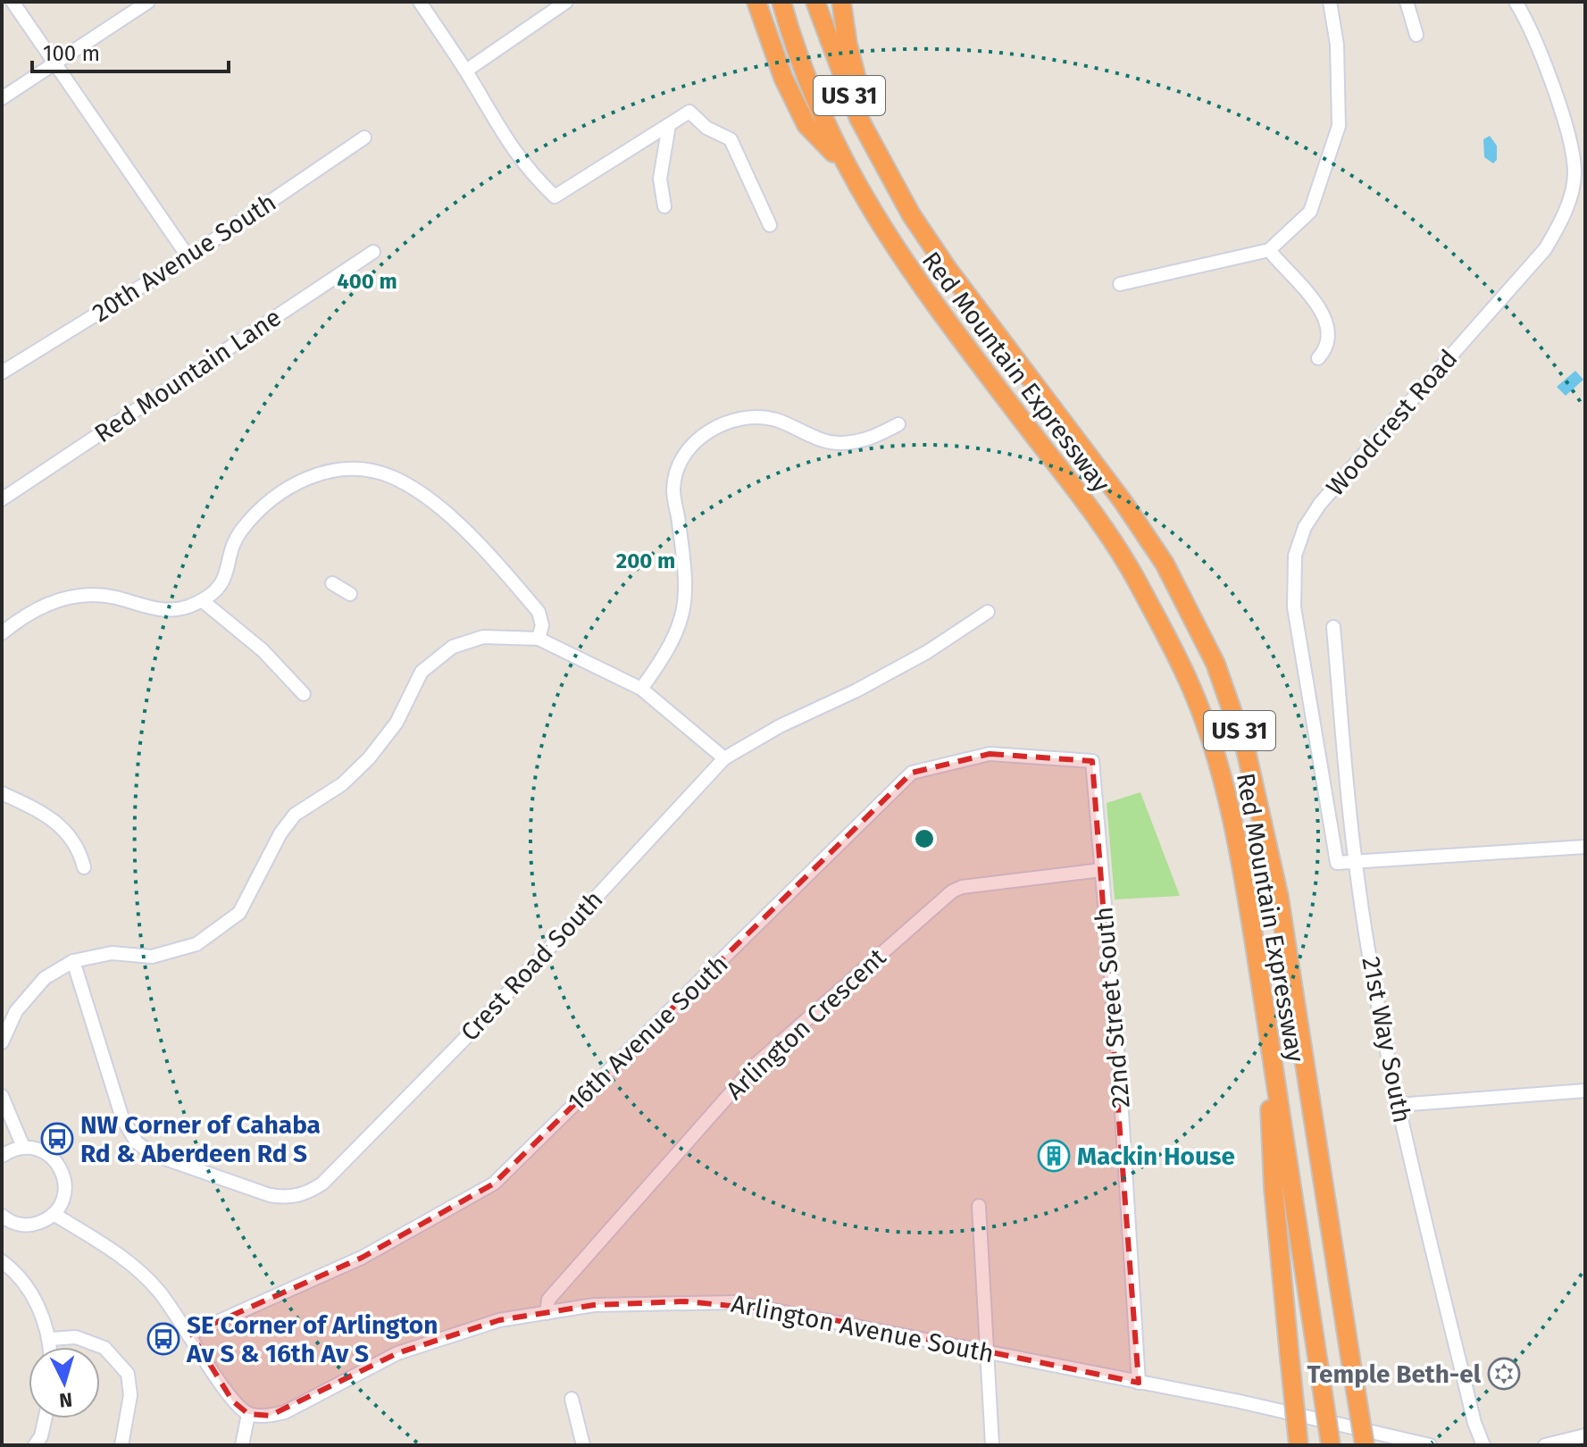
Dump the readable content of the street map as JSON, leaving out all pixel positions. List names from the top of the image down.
{
  "streets": {
    "highway": ["US 31", "Red Mountain Expressway"],
    "street": [
      "20th Avenue South",
      "Red Mountain Lane",
      "Woodcrest Road",
      "Crest Road South",
      "22nd Street South",
      "Arlington Crescent",
      "16th Avenue South",
      "21st Way South",
      "Arlington Avenue South"
    ]
  },
  "crossings": [
    ["Woodcrest Road", "21st Way South"],
    ["22nd Street South", "Arlington Crescent"],
    ["22nd Street South", "16th Avenue South"],
    ["22nd Street South", "Arlington Avenue South"],
    ["Arlington Crescent", "Arlington Avenue South"]
  ],
  "places": {
    "bus stop": ["NW Corner of Cahaba Rd & Aberdeen Rd S", "SE Corner of Arlington Av S & 16th Av S"],
    "building": ["Mackin House"],
    "synagogue": ["Temple Beth-el"]
  },
  "scale_bar": "100 m",
  "north": "bottom",
  "rings": ["400 m", "200 m"]
}
